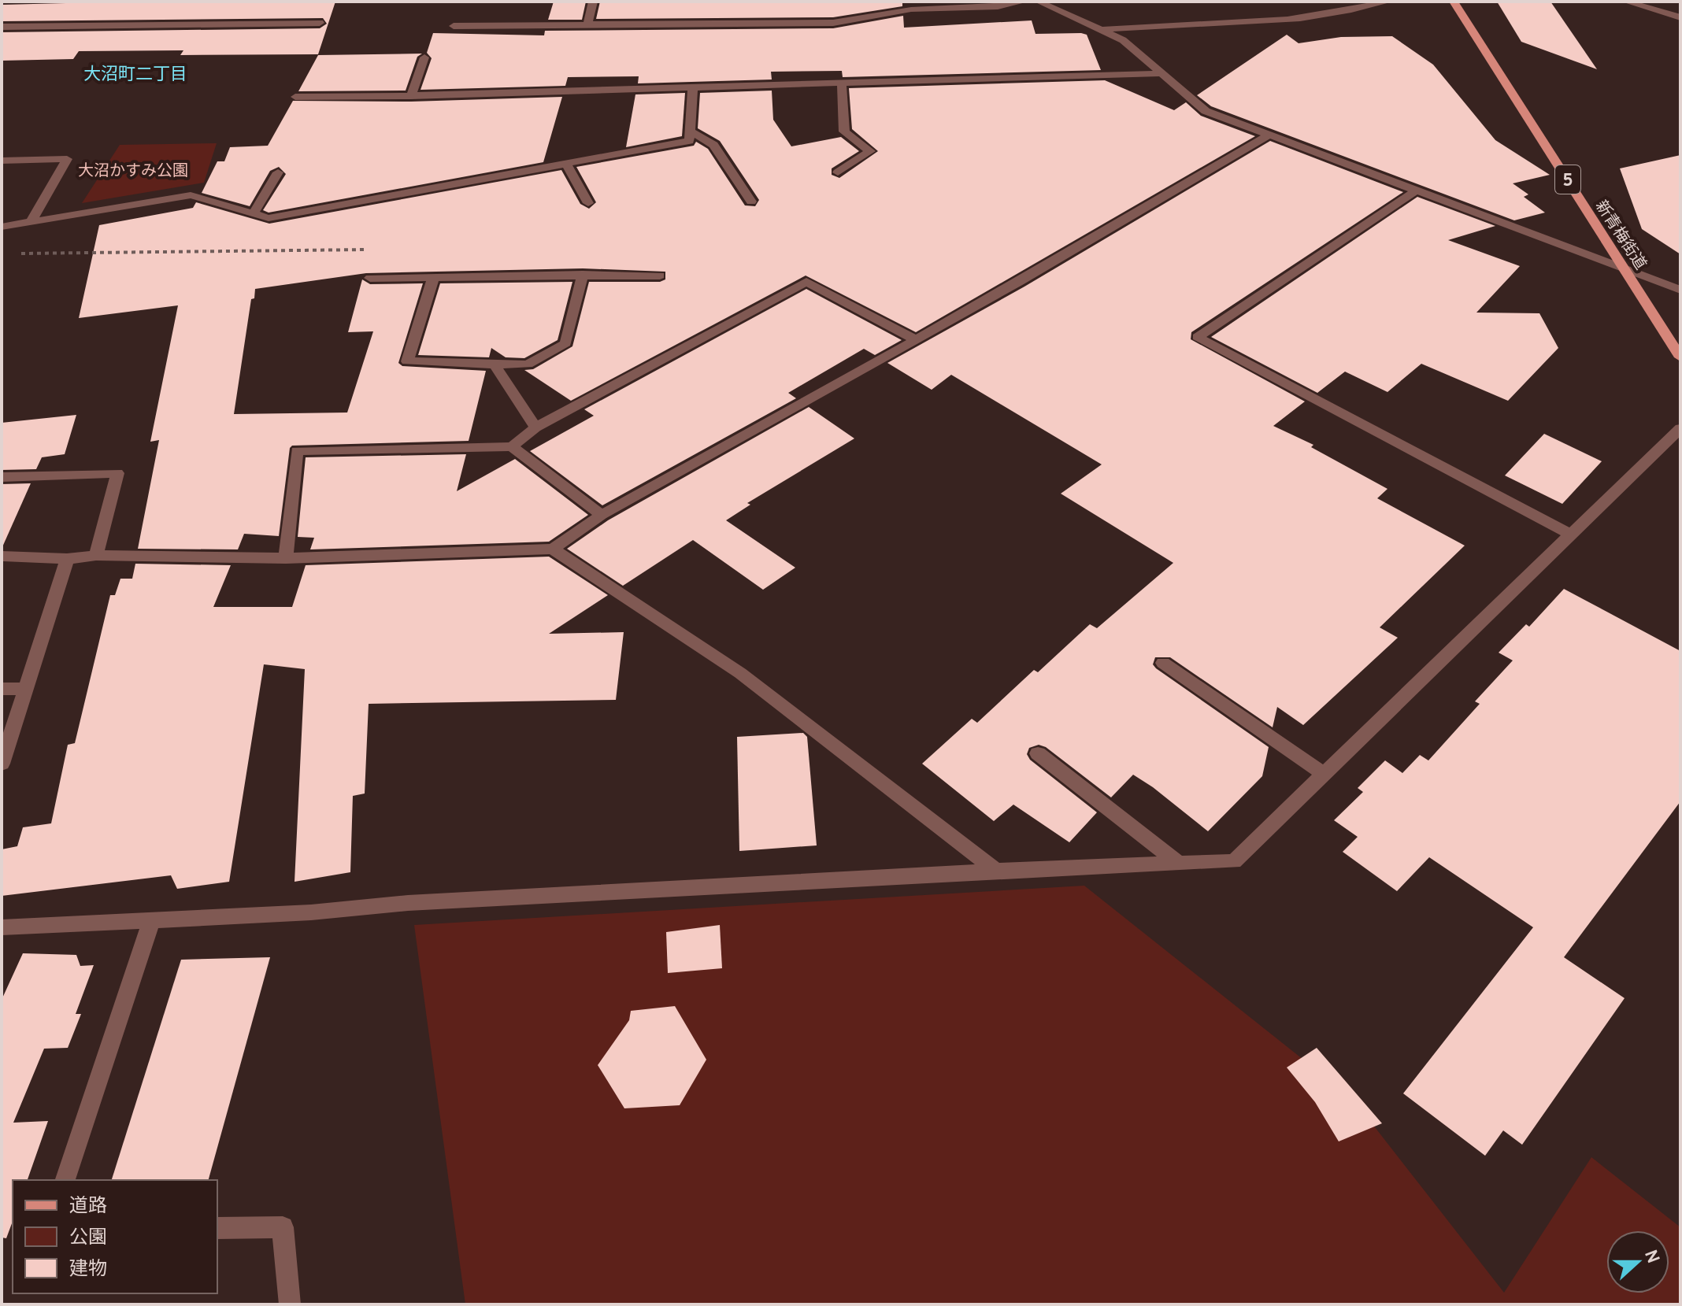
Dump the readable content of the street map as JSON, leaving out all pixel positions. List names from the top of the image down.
{
  "streets": {
    "main road": ["5", "新青梅街道"]
  },
  "districts": ["大沼町二丁目"],
  "parks": ["大沼かすみ公園"],
  "legend": ["道路", "公園", "建物"],
  "north": "right"
}
